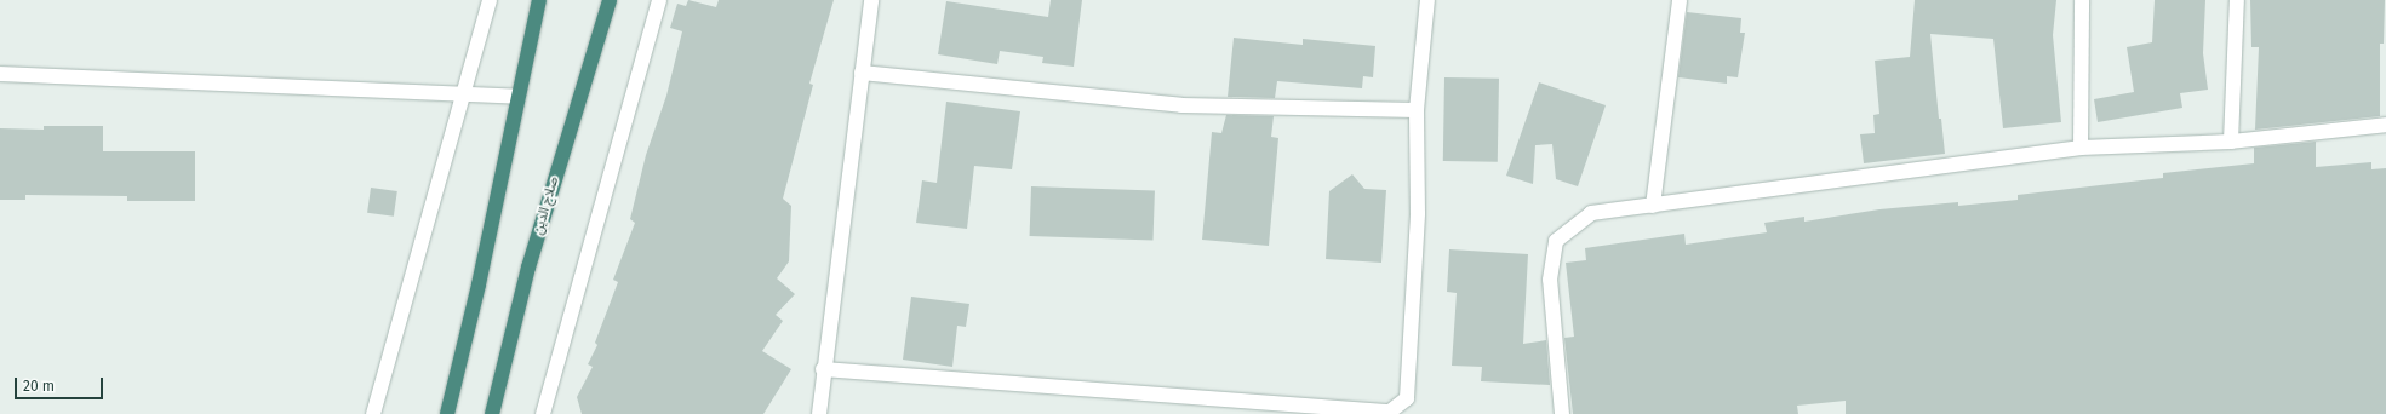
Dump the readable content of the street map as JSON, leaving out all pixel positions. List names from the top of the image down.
{
  "streets": {
    "highway": ["صلاح الدين"]
  },
  "scale_bar": "20 m"
}
